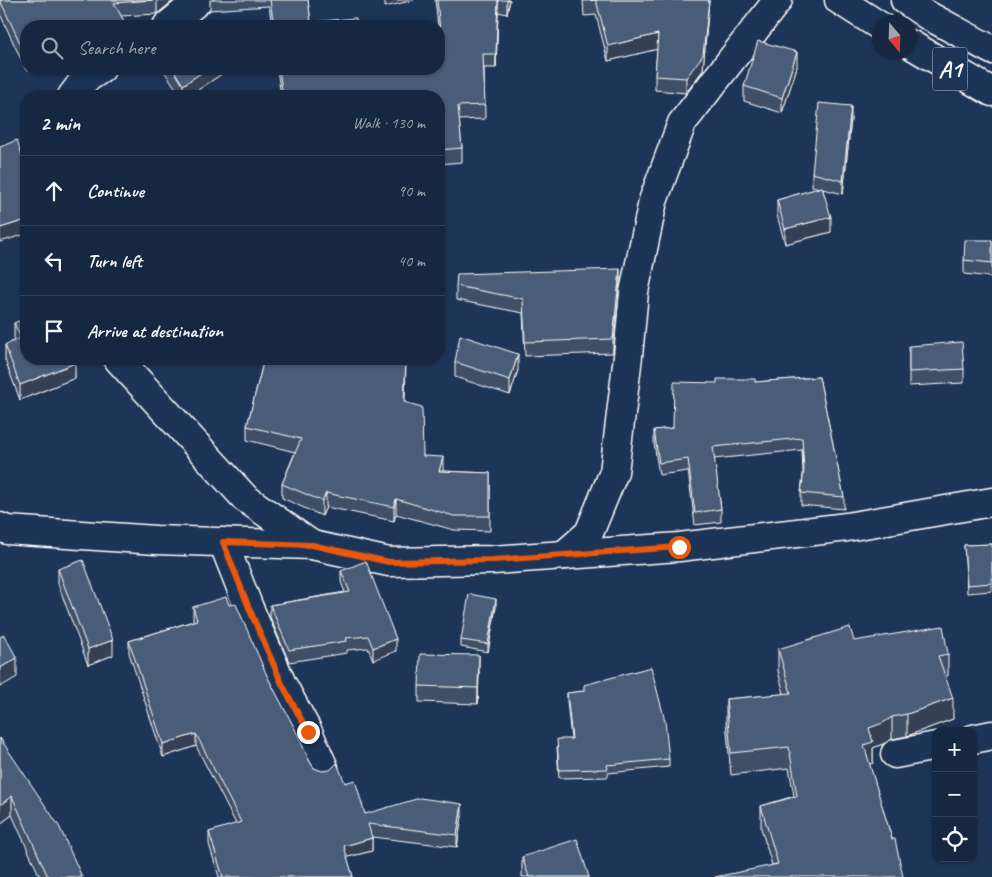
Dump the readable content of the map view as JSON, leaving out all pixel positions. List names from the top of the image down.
{
  "streets": {
    "street": ["A1"]
  },
  "north": "bottom",
  "page": {
    "search": "Search here",
    "heading": ["2 min", "Walk · 130 m"],
    "list": [
      ["Continue", "90 m"],
      ["Turn left", "40 m"],
      "Arrive at destination"
    ],
    "map_buttons": ["+", "−"]
  }
}
